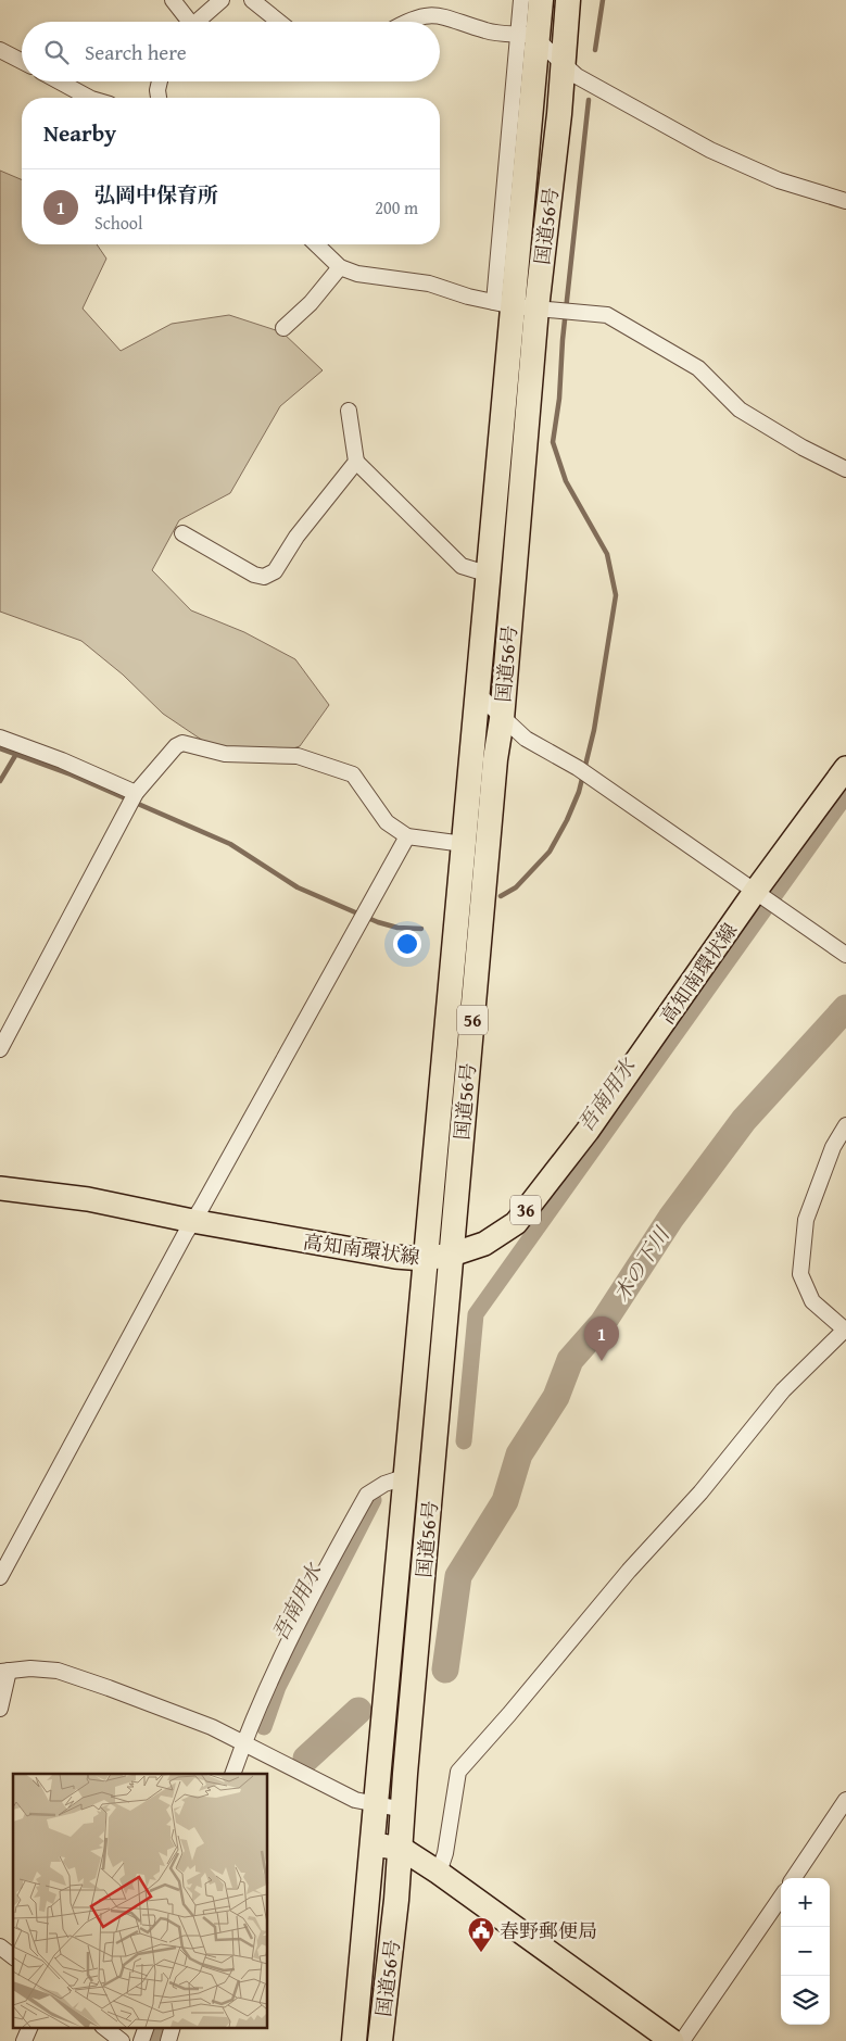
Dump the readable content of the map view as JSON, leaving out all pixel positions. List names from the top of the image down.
{
  "streets": {
    "highway": ["国道56号", "56"],
    "main road": ["高知南環状線", "36"]
  },
  "crossings": [
    ["国道56号", "高知南環状線"]
  ],
  "water": ["吾南用水", "木の下川"],
  "places": {
    "public building": ["春野郵便局"]
  },
  "page": {
    "search": "Search here",
    "heading": "Nearby",
    "list": [
      {
        "mark": "1",
        "name": "弘岡中保育所",
        "note": "School",
        "value": "200 m"
      }
    ],
    "pins": "1",
    "map_buttons": ["+", "−"]
  }
}
